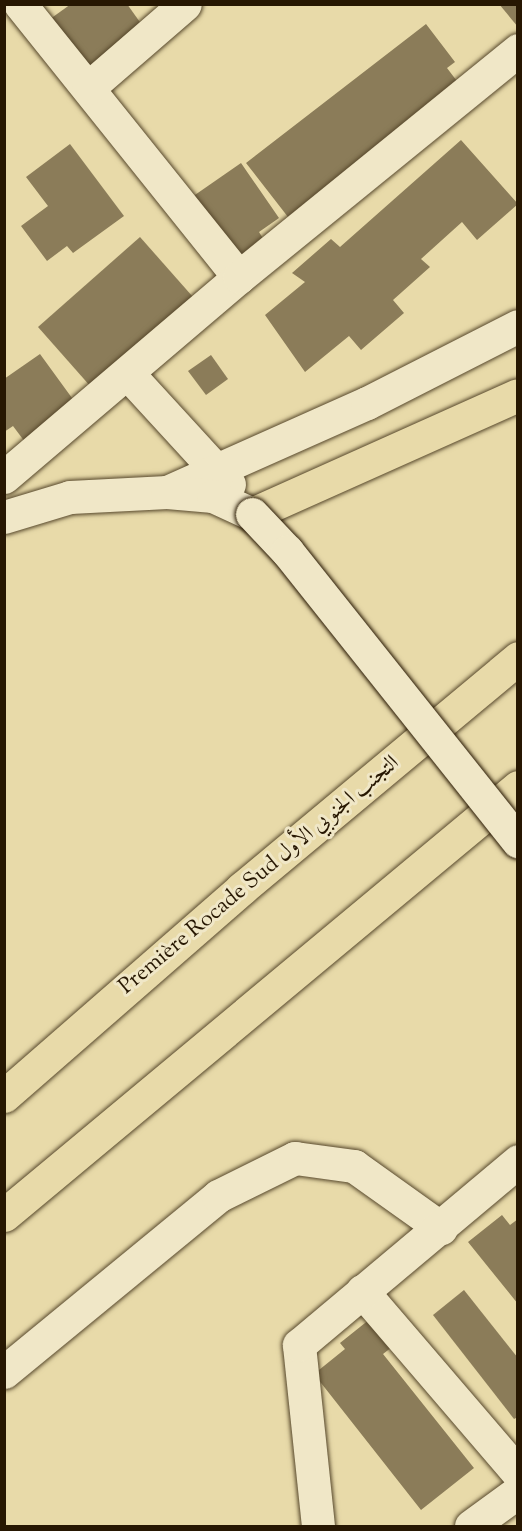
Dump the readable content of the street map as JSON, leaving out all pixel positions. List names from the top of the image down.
{
  "streets": {
    "highway": ["Première Rocade Sud التجنب الجنوبي الأول"]
  }
}
